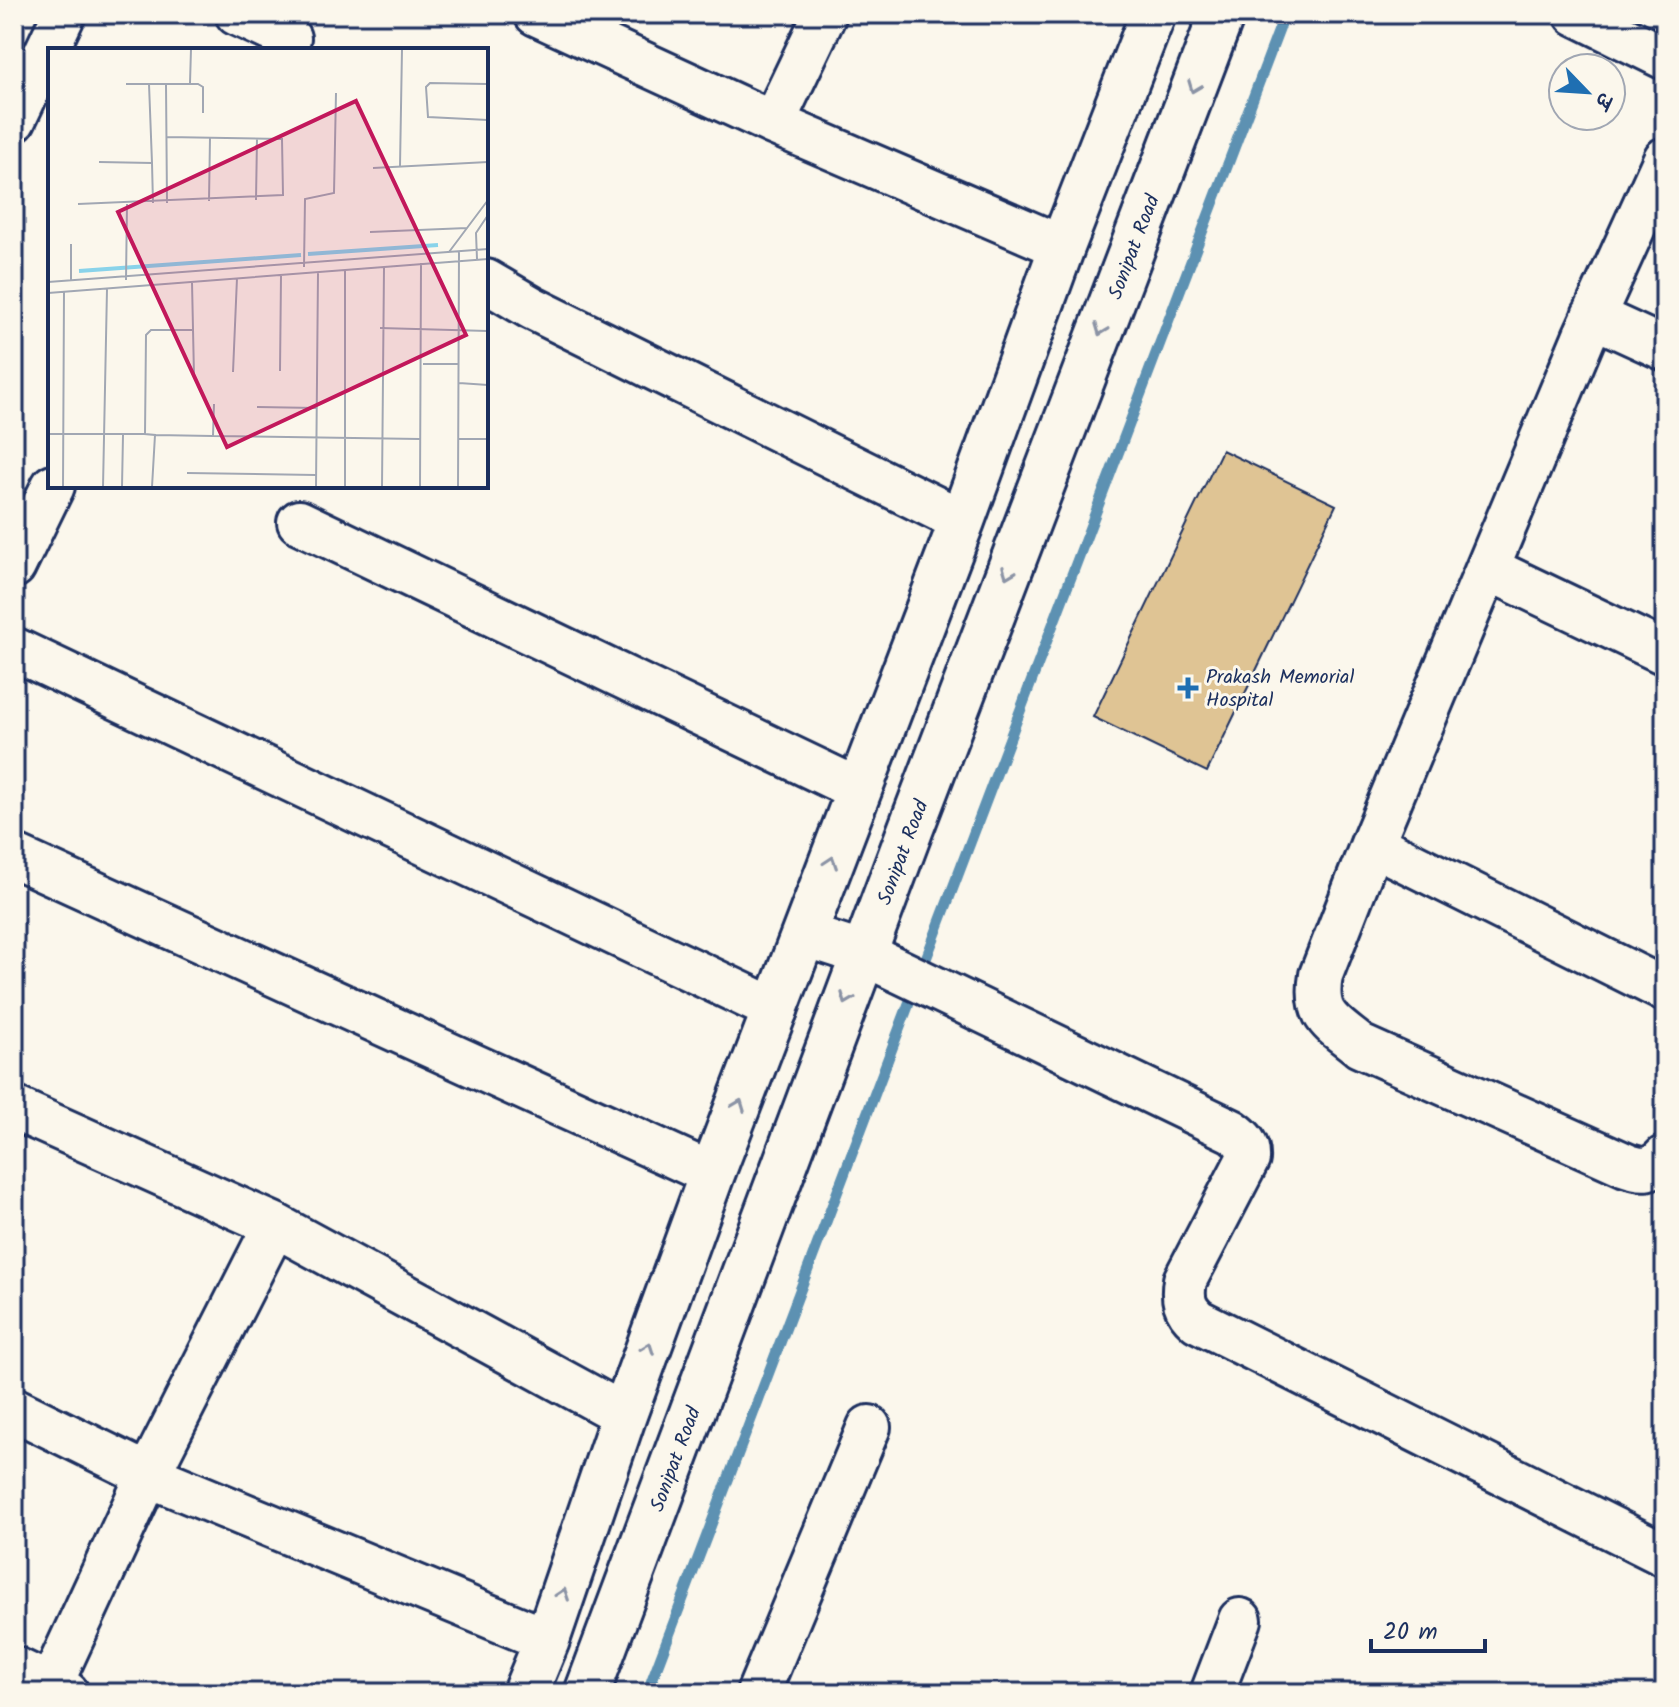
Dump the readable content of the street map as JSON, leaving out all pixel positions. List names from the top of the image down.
{
  "streets": {
    "main road": ["Sonipat Road"]
  },
  "places": {
    "health": ["Prakash Memorial Hospital"]
  },
  "scale_bar": "20 m",
  "north": "bottom right"
}
